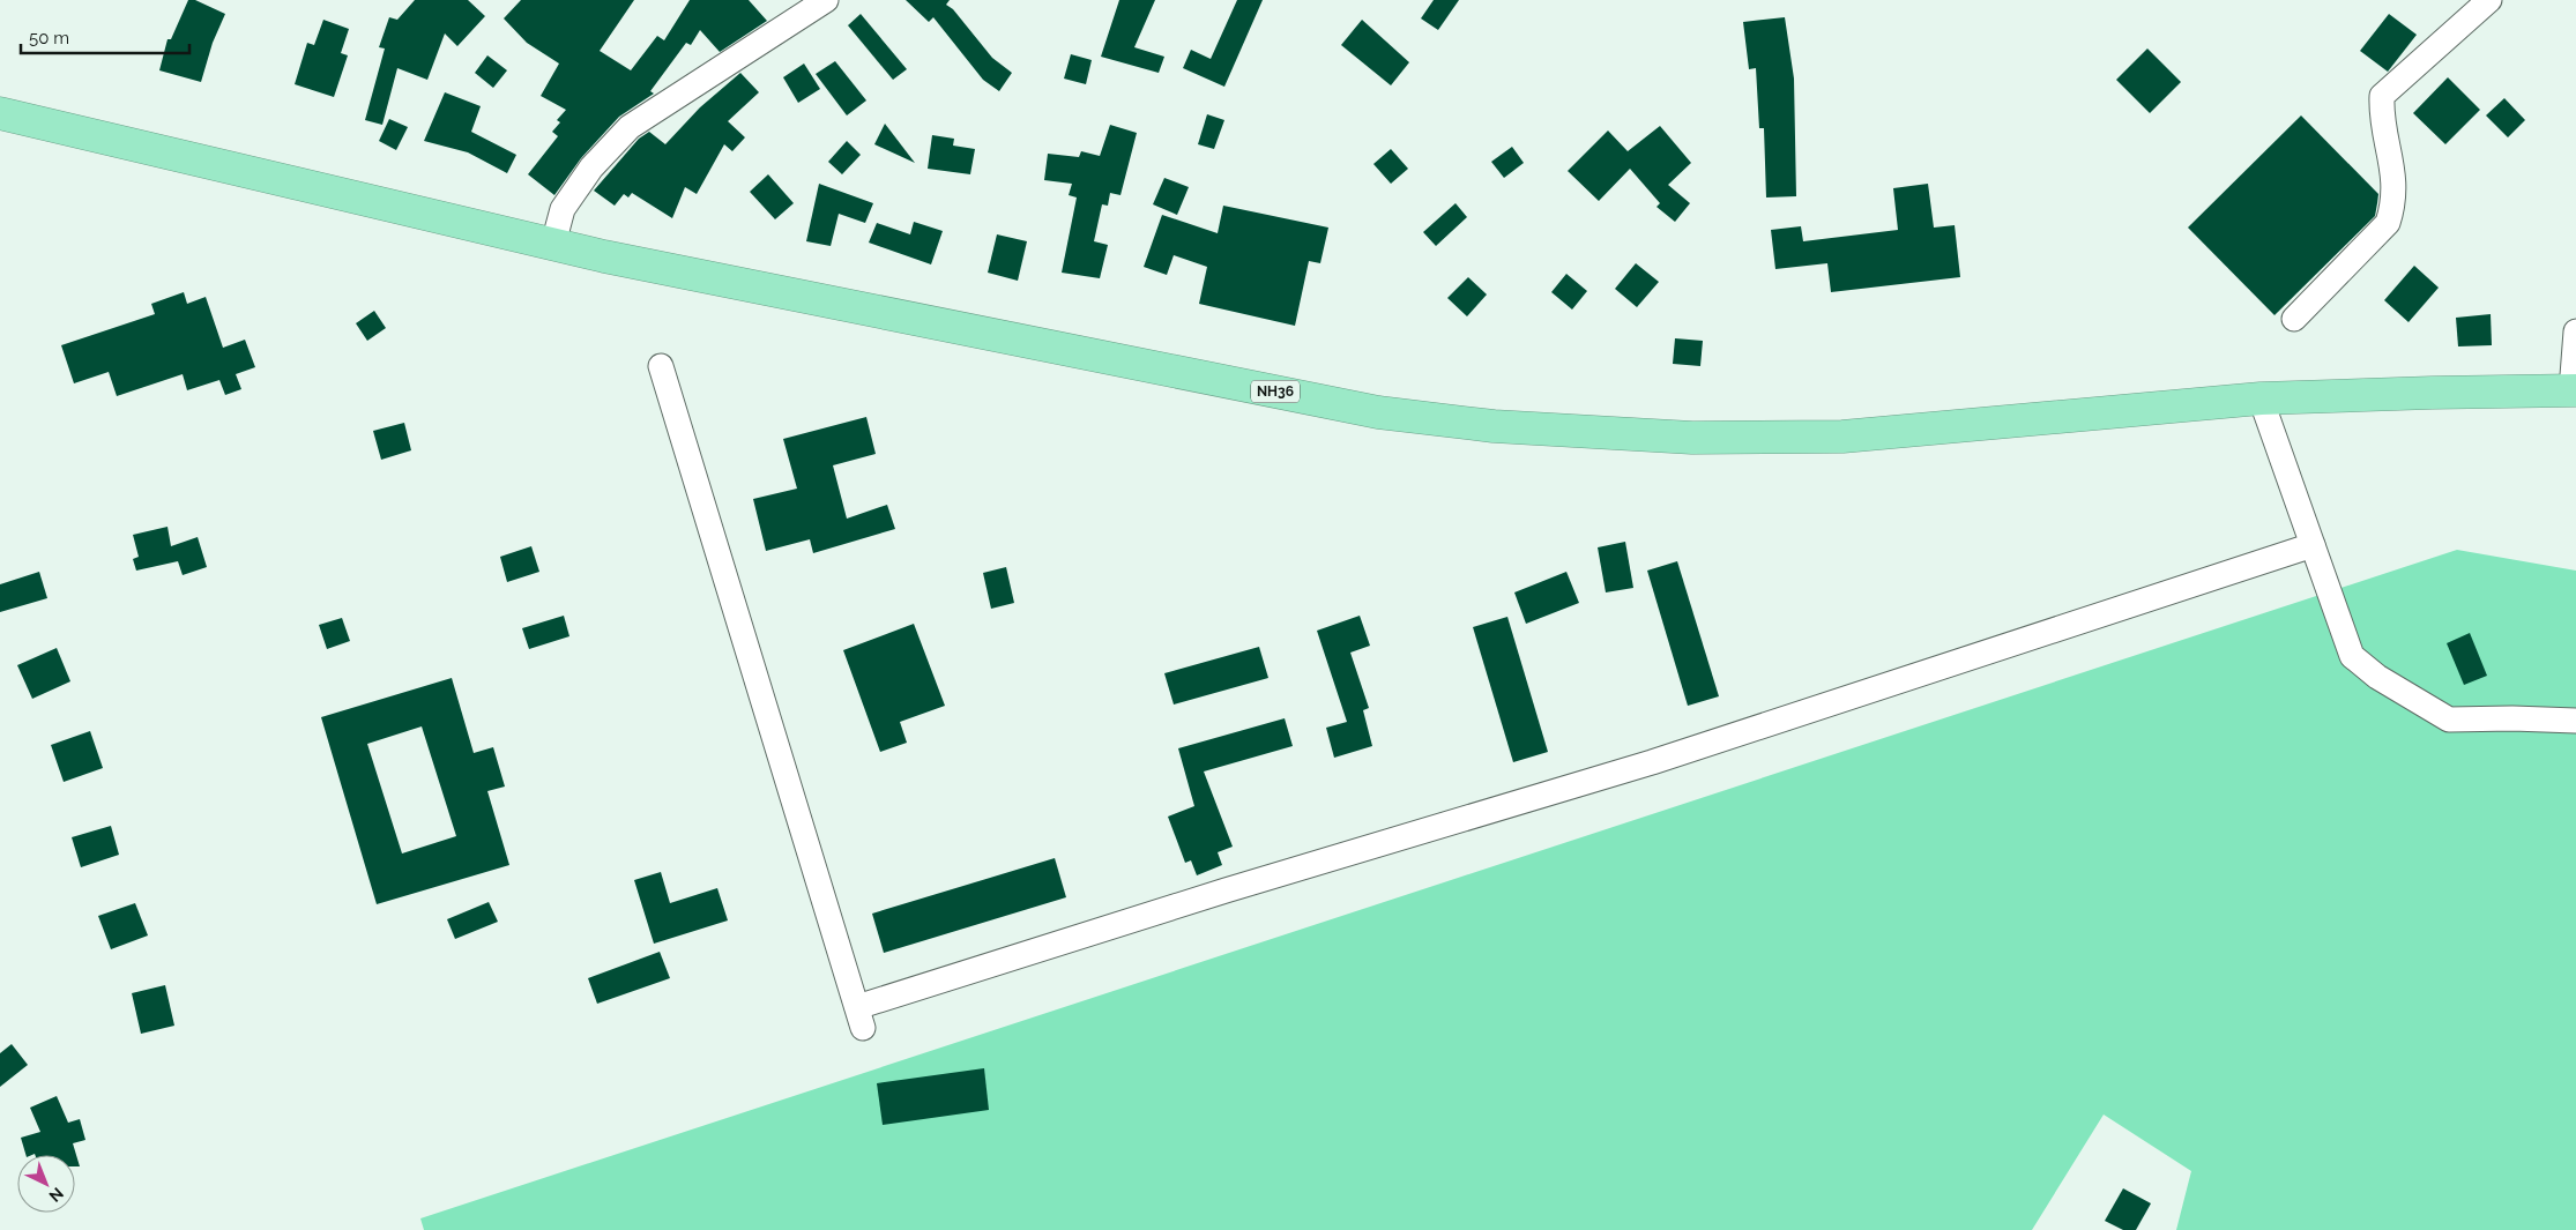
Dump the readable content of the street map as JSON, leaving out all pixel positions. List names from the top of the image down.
{
  "streets": {
    "highway": ["NH36"]
  },
  "scale_bar": "50 m",
  "north": "bottom right"
}
